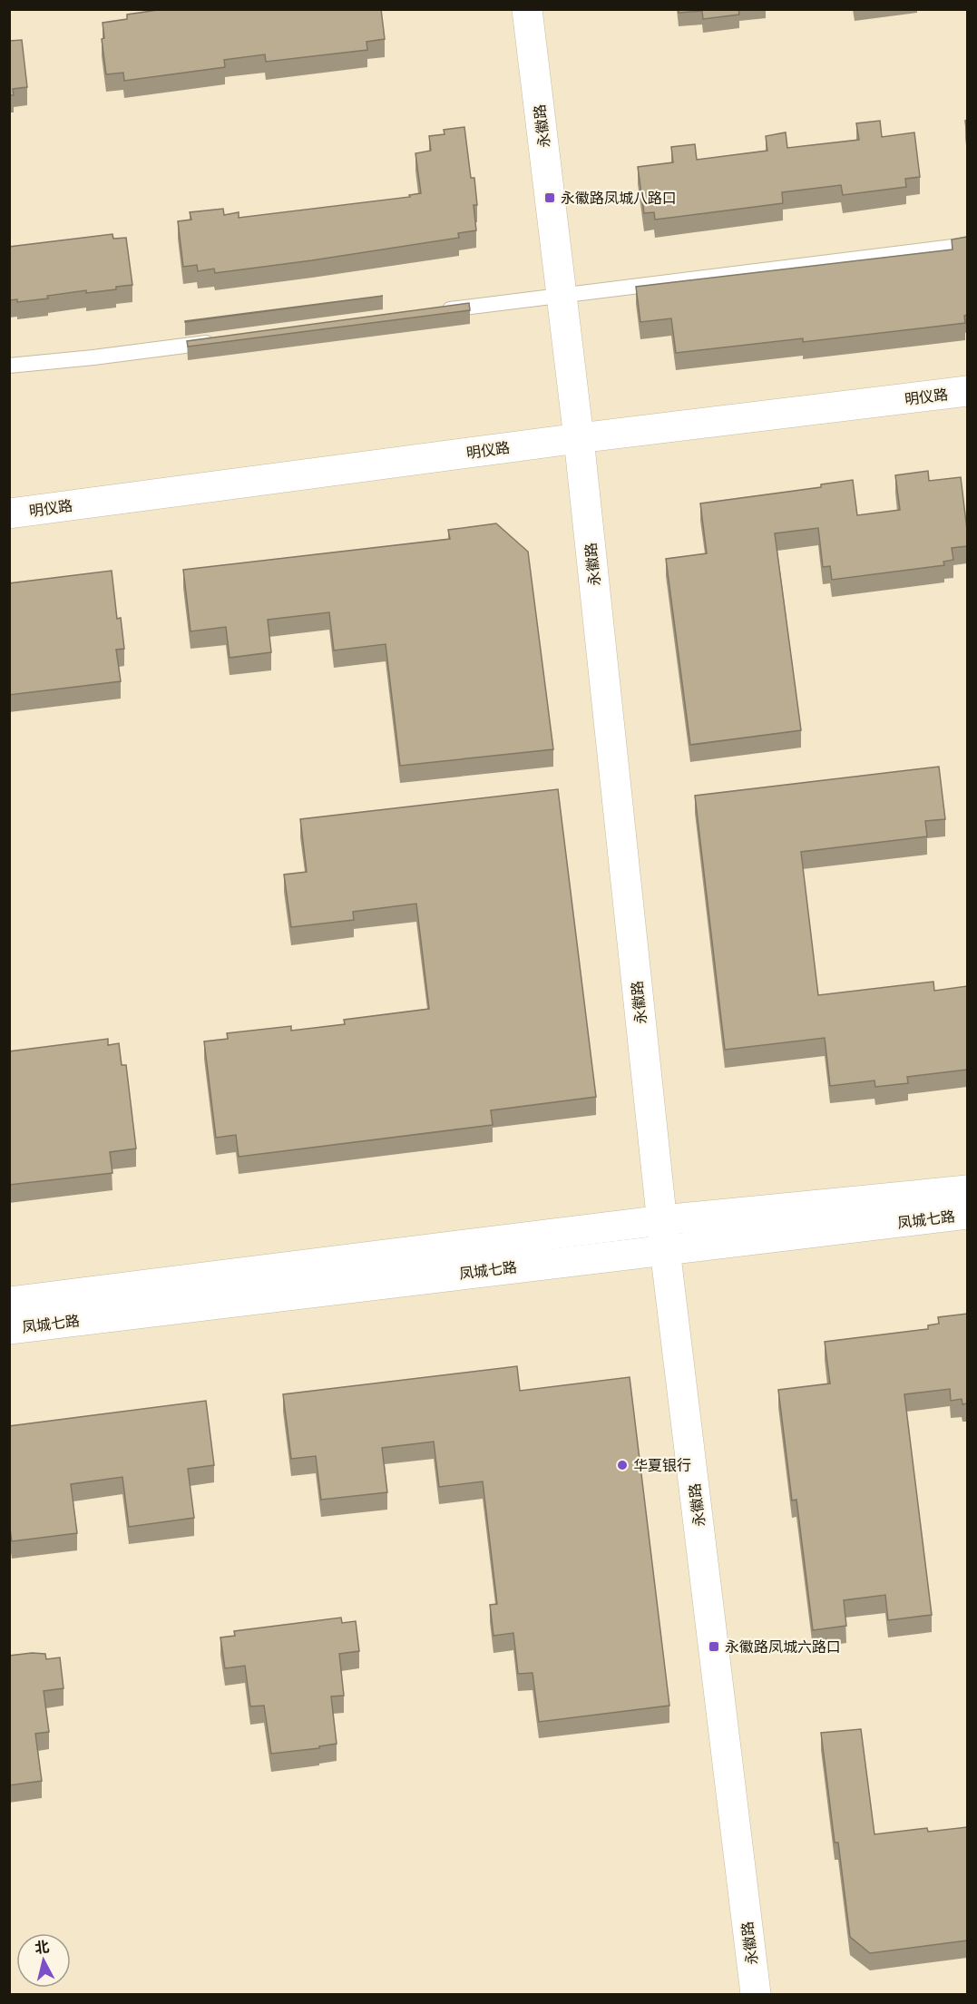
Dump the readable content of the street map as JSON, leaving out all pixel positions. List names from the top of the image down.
{
  "streets": {
    "street": ["永徽路", "明仪路", "凤城七路"]
  },
  "crossings": [
    ["永徽路", "明仪路"],
    ["永徽路", "凤城七路"]
  ],
  "places": {
    "transit": ["永徽路凤城八路口", "永徽路凤城六路口"],
    "other": ["华夏银行"]
  },
  "north": "top"
}
